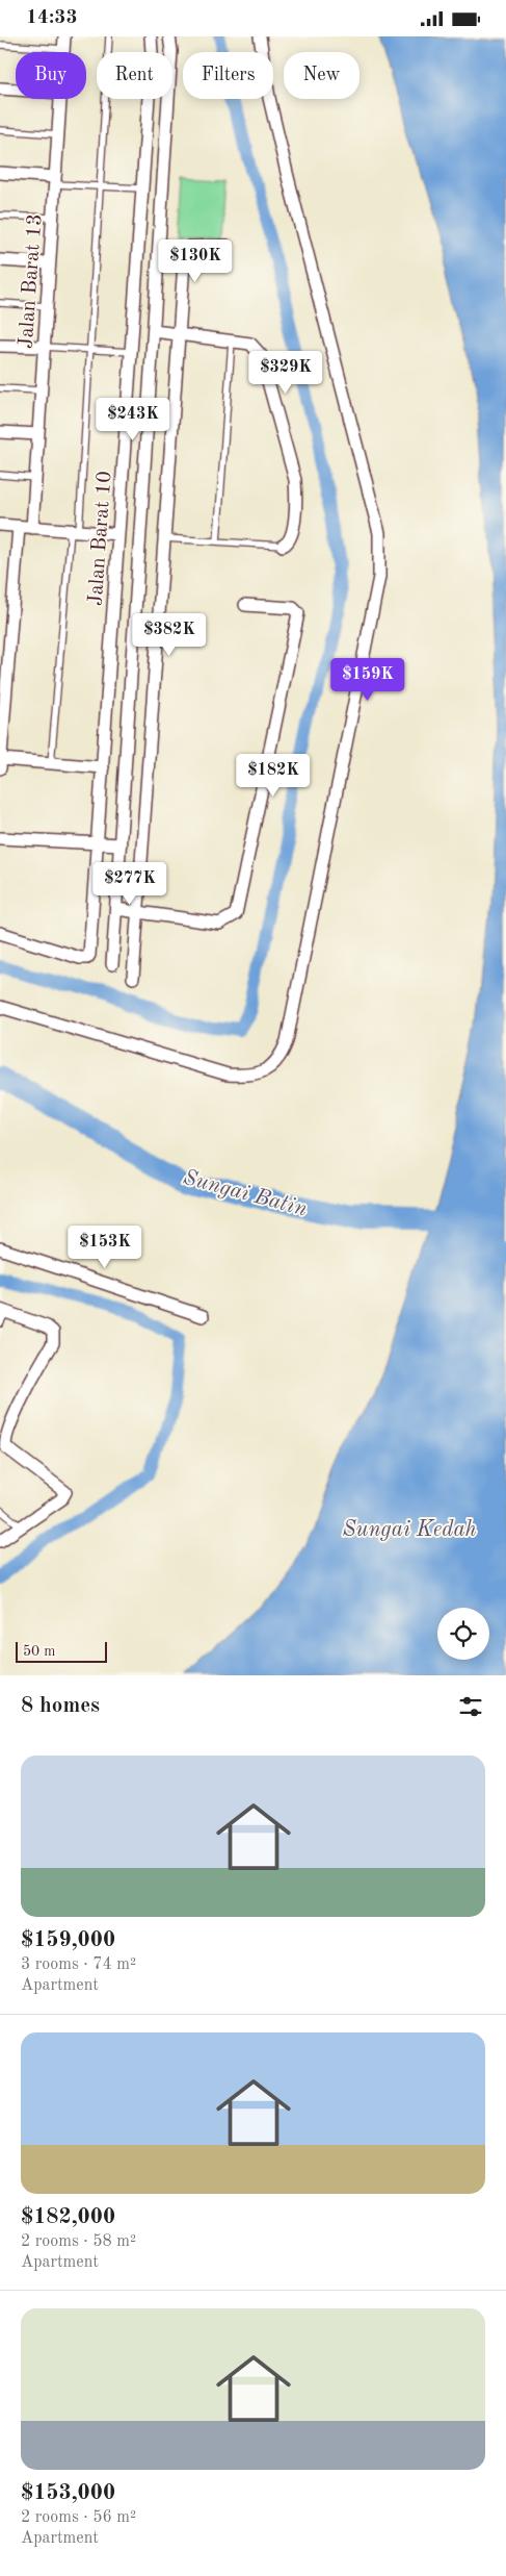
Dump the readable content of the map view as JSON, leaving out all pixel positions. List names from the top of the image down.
{
  "streets": {
    "street": ["Jalan Barat 13", "Jalan Barat 10"]
  },
  "water": ["Sungai Batin", "Sungai Kedah"],
  "scale_bar": "50 m",
  "page": {
    "status": "14:33",
    "chip": [
      "Buy",
      "Rent",
      "Filters",
      "New"
    ],
    "price": [
      "$130K",
      "$329K",
      "$243K",
      "$382K",
      "$159K",
      "$182K",
      "$277K",
      "$153K"
    ],
    "scale": "50 m",
    "heading": "8 homes",
    "list": [
      {
        "name": "$159,000",
        "note": "3 rooms · 74 m² · Apartment"
      },
      {
        "name": "$182,000",
        "note": "2 rooms · 58 m² · Apartment"
      },
      {
        "name": "$153,000",
        "note": "2 rooms · 56 m² · Apartment"
      }
    ]
  }
}
